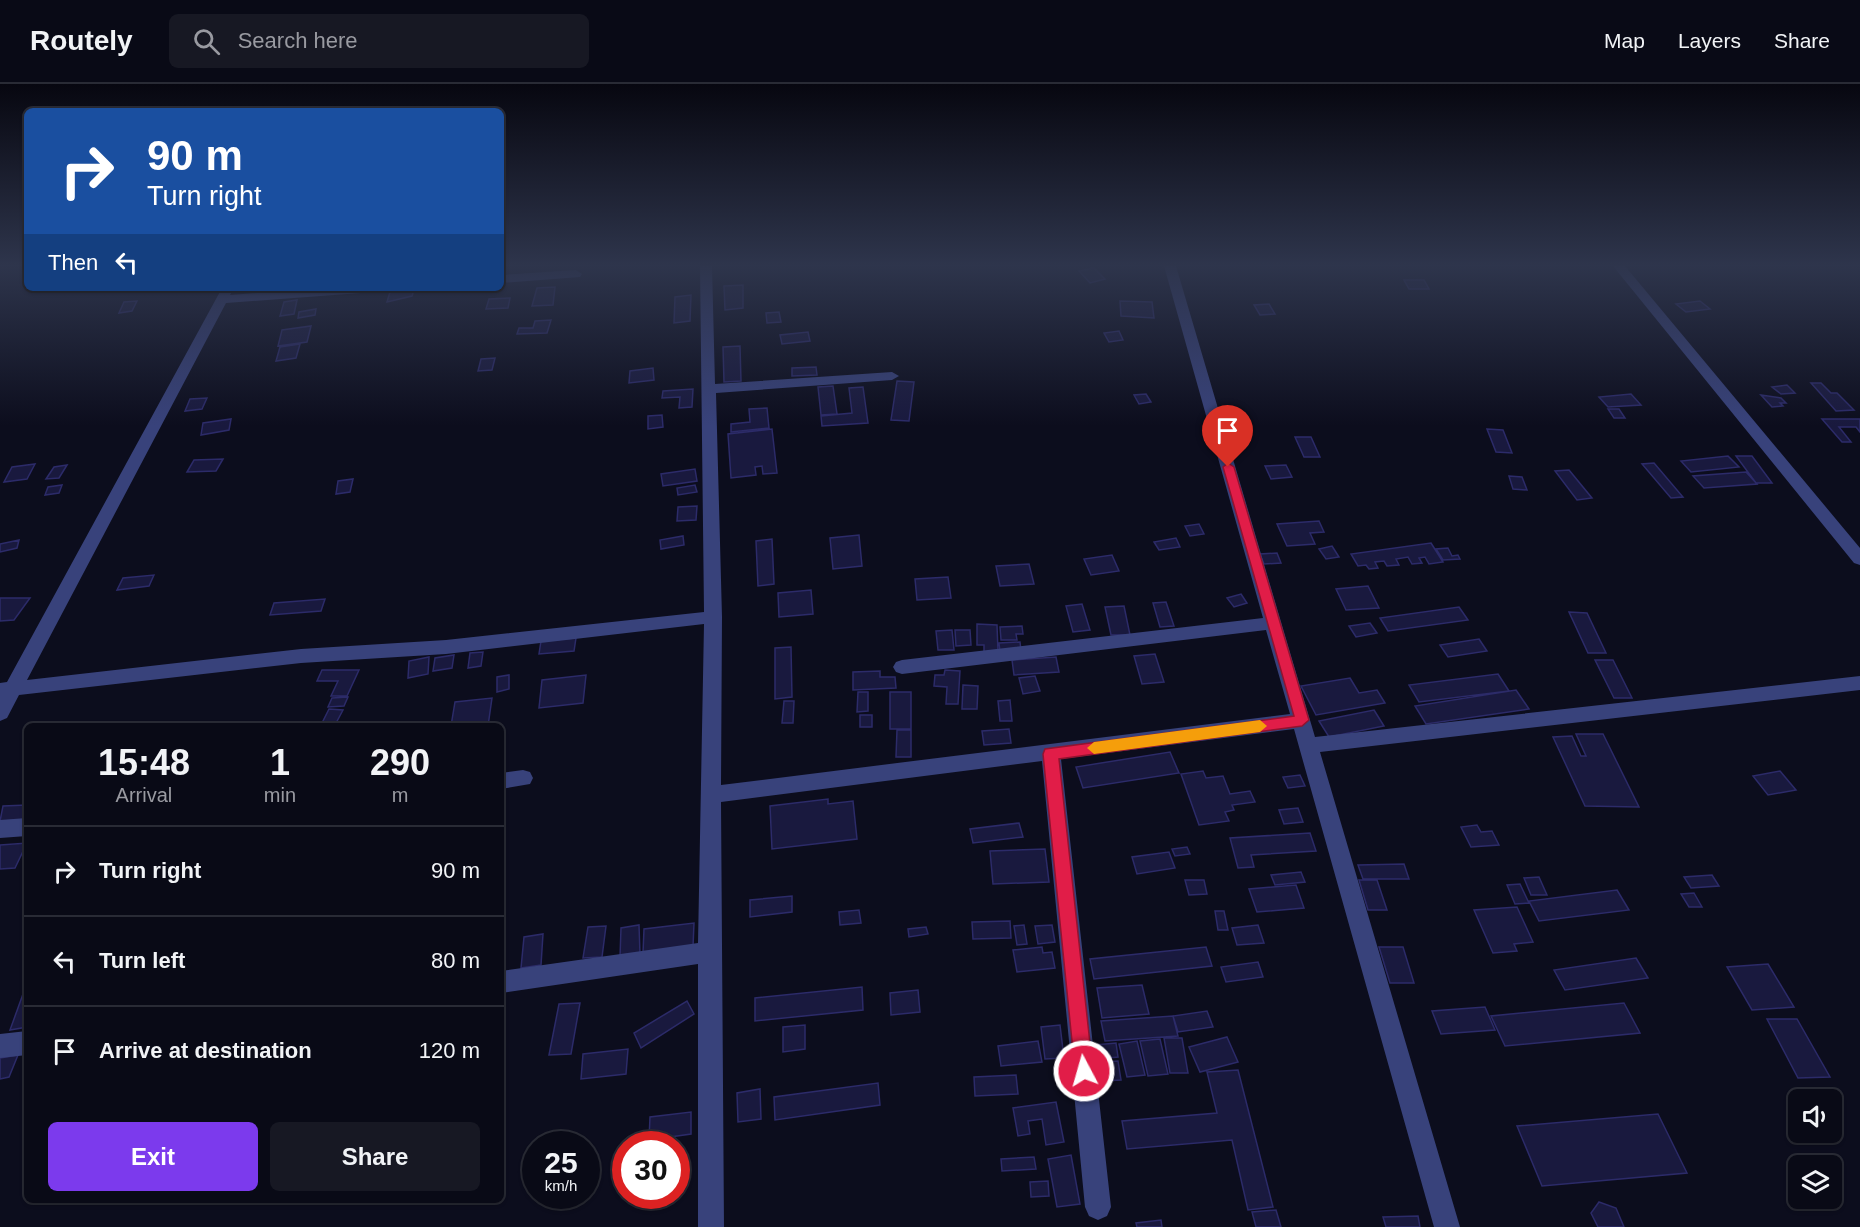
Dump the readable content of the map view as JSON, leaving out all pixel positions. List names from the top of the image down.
{
  "page": {
    "header": "Routely",
    "search": "Search here",
    "nav": ["Map", "Layers", "Share"],
    "turn": ["90 m", "Turn right"],
    "then": "Then",
    "eta": [
      "15:48",
      "Arrival",
      "1",
      "min",
      "290",
      "m"
    ],
    "list": [
      {
        "name": "Turn right",
        "value": "90 m"
      },
      {
        "name": "Turn left",
        "value": "80 m"
      },
      {
        "name": "Arrive at destination",
        "value": "120 m"
      }
    ],
    "buttons": ["Exit", "Share"],
    "speed": "25 km/h",
    "limit": "30"
  }
}
